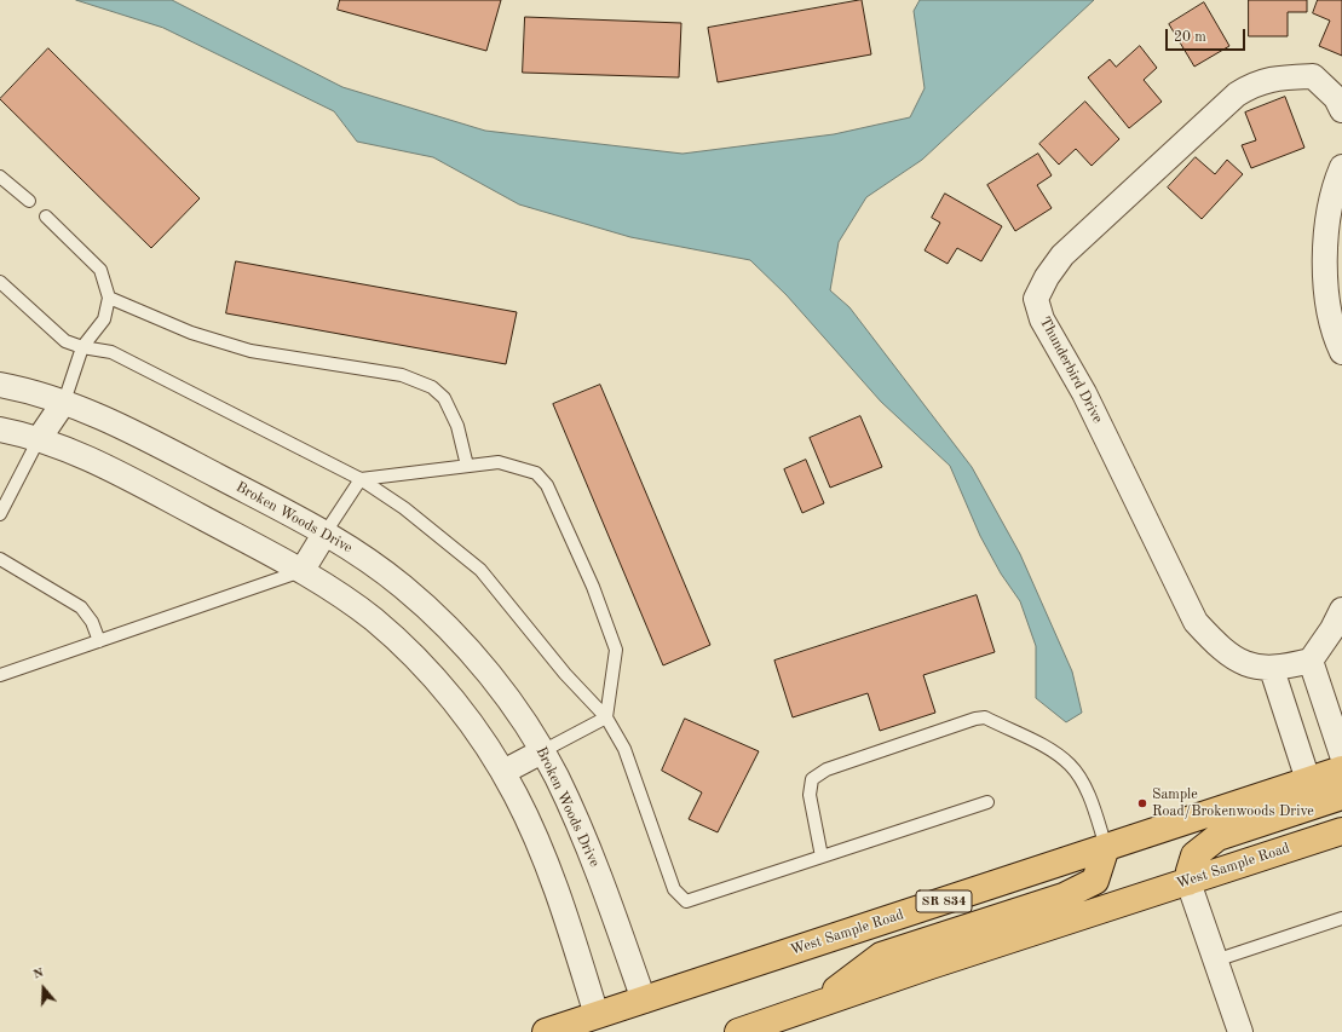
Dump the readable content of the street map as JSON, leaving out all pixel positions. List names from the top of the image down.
{
  "streets": {
    "main road": ["West Sample Road", "SR 834"],
    "street": ["Thunderbird Drive", "Broken Woods Drive"]
  },
  "crossings": [
    ["Broken Woods Drive", "West Sample Road"]
  ],
  "places": ["Sample Road/Brokenwoods Drive"],
  "scale_bar": "20 m",
  "north": "top"
}
